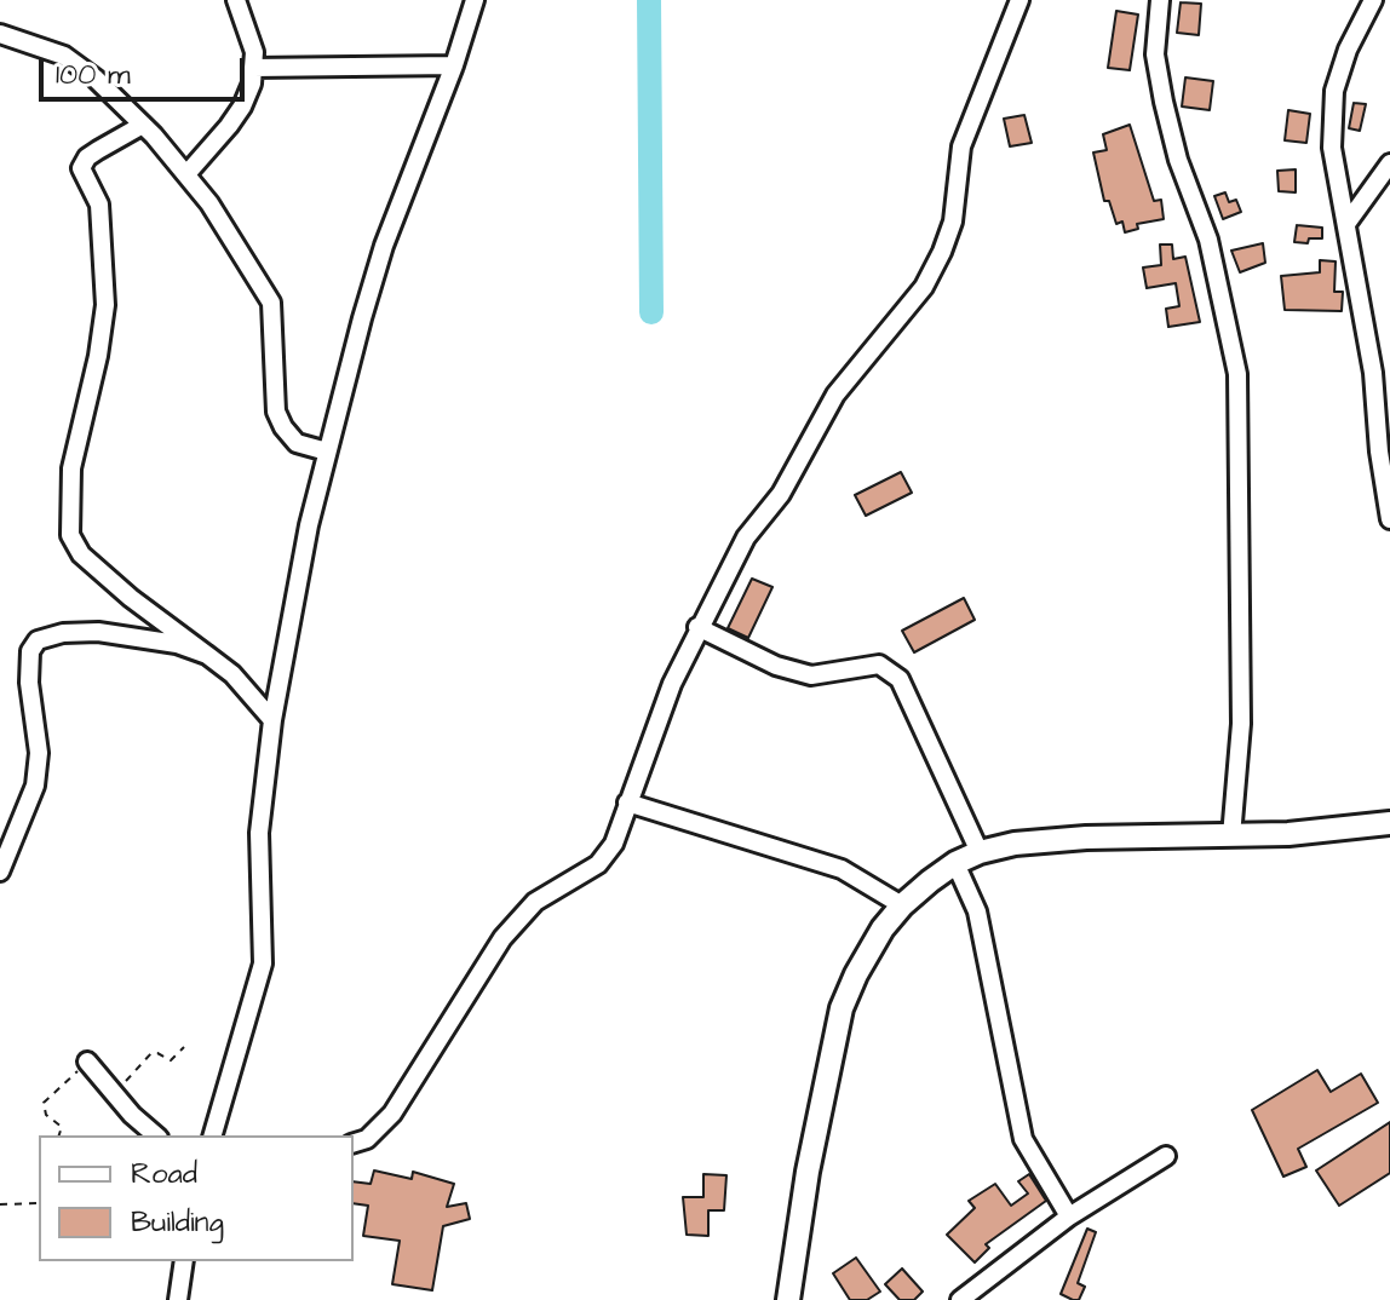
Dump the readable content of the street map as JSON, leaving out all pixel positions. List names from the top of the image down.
{
  "legend": ["Road", "Building"],
  "scale_bar": "100 m"
}
